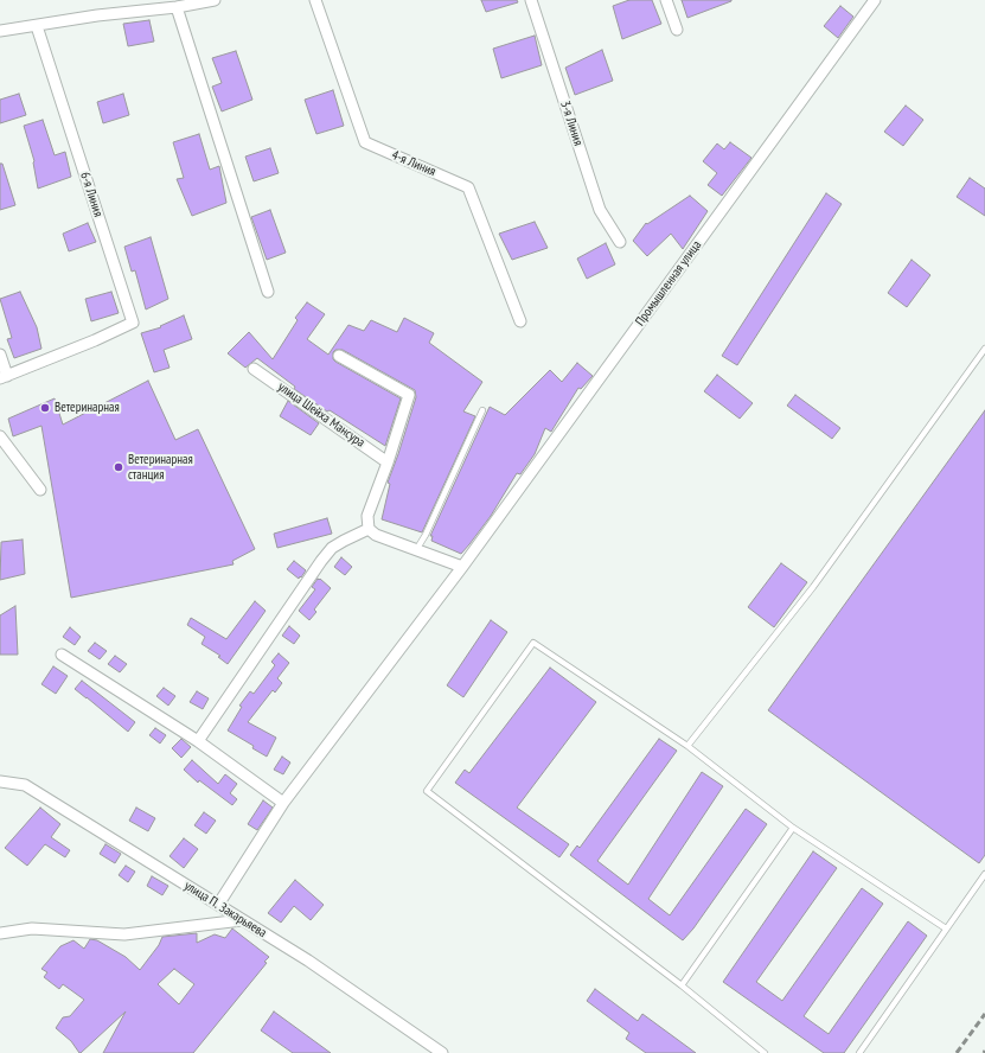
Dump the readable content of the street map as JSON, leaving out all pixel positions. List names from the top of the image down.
{
  "streets": {
    "street": [
      "3-я Линия",
      "4-я Линия",
      "6-я Линия",
      "Промышленная улица",
      "улица Шейха Мансура",
      "улица П. Закарьяева"
    ]
  },
  "crossings": [
    ["Промышленная улица", "улица П. Закарьяева"]
  ],
  "places": ["Ветеринарная", "Ветеринарная станция"]
}
